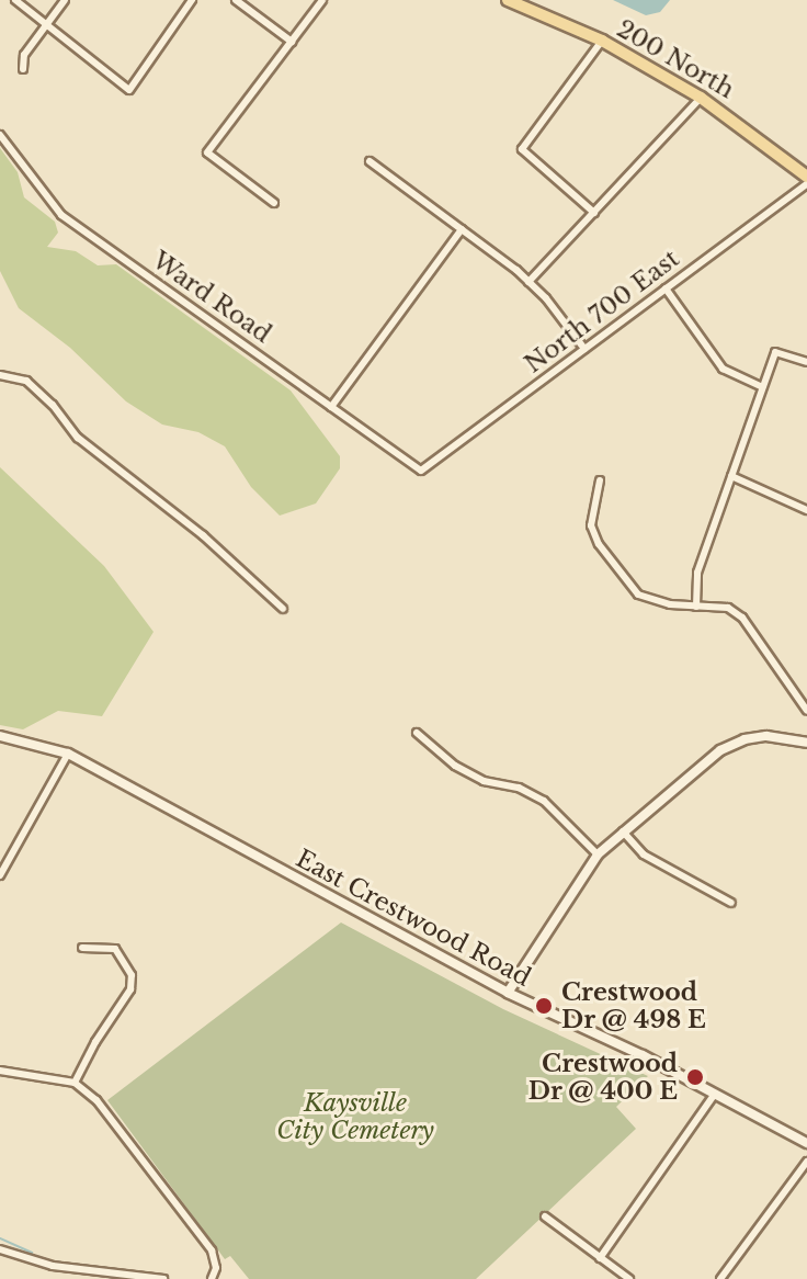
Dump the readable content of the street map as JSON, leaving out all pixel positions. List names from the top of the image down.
{
  "streets": {
    "main road": ["200 North"],
    "street": ["Ward Road", "North 700 East", "East Crestwood Road"]
  },
  "crossings": [
    ["Ward Road", "North 700 East"]
  ],
  "parks": ["Kaysville City Cemetery"],
  "places": ["Crestwood Dr @ 498 E", "Crestwood Dr @ 400 E"]
}
